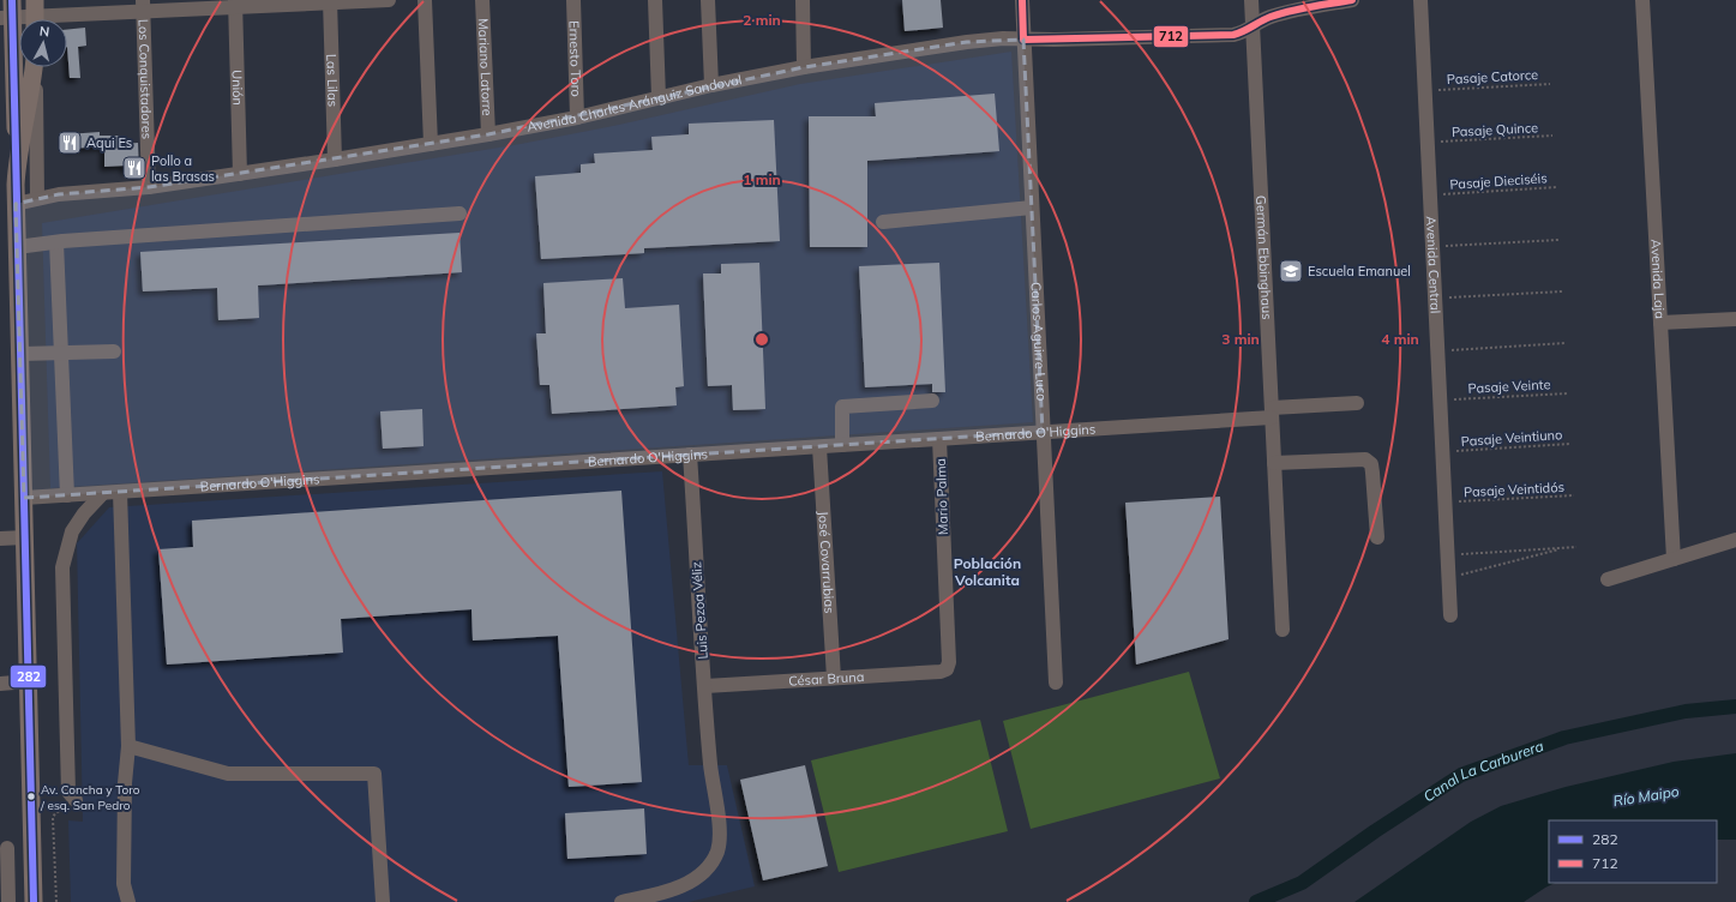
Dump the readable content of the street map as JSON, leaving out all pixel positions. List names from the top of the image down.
{
  "streets": {
    "street": [
      "Ernesto Toro",
      "Mariano Latorre",
      "Los Conquistadores",
      "Las Lilas",
      "Unión",
      "Avenida Charles Aránguiz Sandoval",
      "Germán Ebbinghaus",
      "Avenida Central",
      "Avenida Laja",
      "Carlos Aguirre Luco",
      "Bernardo O'Higgins",
      "Mario Palma",
      "José Covarrubias",
      "Luis Pezoa Véliz",
      "César Bruna"
    ],
    "path": [
      "Pasaje Catorce",
      "Pasaje Quince",
      "Pasaje Dieciséis",
      "Pasaje Veinte",
      "Pasaje Veintiuno",
      "Pasaje Veintidós"
    ]
  },
  "crossings": [
    ["Ernesto Toro", "Avenida Charles Aránguiz Sandoval"],
    ["Mariano Latorre", "Avenida Charles Aránguiz Sandoval"],
    ["Los Conquistadores", "Avenida Charles Aránguiz Sandoval"],
    ["Las Lilas", "Avenida Charles Aránguiz Sandoval"],
    ["Unión", "Avenida Charles Aránguiz Sandoval"],
    ["Avenida Charles Aránguiz Sandoval", "Germán Ebbinghaus"],
    ["Avenida Charles Aránguiz Sandoval", "Carlos Aguirre Luco"],
    ["Germán Ebbinghaus", "Bernardo O'Higgins"],
    ["Carlos Aguirre Luco", "Bernardo O'Higgins"],
    ["Bernardo O'Higgins", "Mario Palma"],
    ["Bernardo O'Higgins", "José Covarrubias"],
    ["Bernardo O'Higgins", "Luis Pezoa Véliz"],
    ["Mario Palma", "César Bruna"],
    ["José Covarrubias", "César Bruna"],
    ["Luis Pezoa Véliz", "César Bruna"]
  ],
  "districts": ["Población Volcanita"],
  "water": ["Canal La Carburera", "Río Maipo"],
  "places": {
    "restaurant": ["Aqui Es", "Pollo a las Brasas"],
    "school or university": ["Escuela Emanuel"],
    "other": ["Av. Concha y Toro / esq. San Pedro"]
  },
  "lines": ["transit line 282", "transit line 712"],
  "legend": ["282", "712"],
  "north": "top",
  "rings": [
    "2 min",
    "1 min",
    "3 min",
    "4 min"
  ]
}
